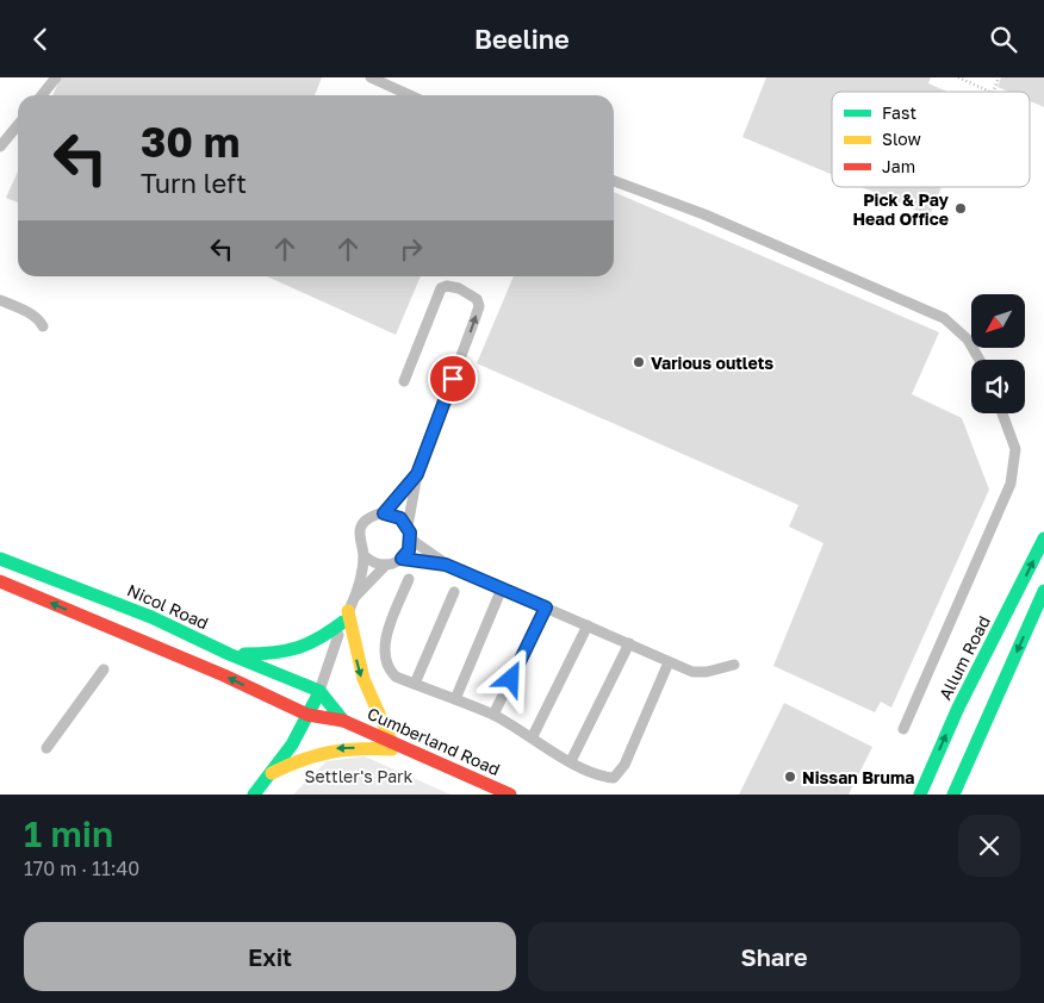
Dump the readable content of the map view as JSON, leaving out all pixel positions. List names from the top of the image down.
{
  "streets": {
    "main road": ["Nicol Road", "Allum Road", "Cumberland Road"]
  },
  "crossings": [
    ["Nicol Road", "Cumberland Road"]
  ],
  "parks": ["Settler's Park"],
  "places": ["Pick & Pay Head Office", "Various outlets", "Nissan Bruma"],
  "legend": ["Fast", "Slow", "Jam"],
  "north": "bottom left",
  "page": {
    "header": "Beeline",
    "turn": ["30 m", "Turn left"],
    "heading": ["1 min", "170 m · 11:40"],
    "buttons": ["Exit", "Share"]
  }
}
